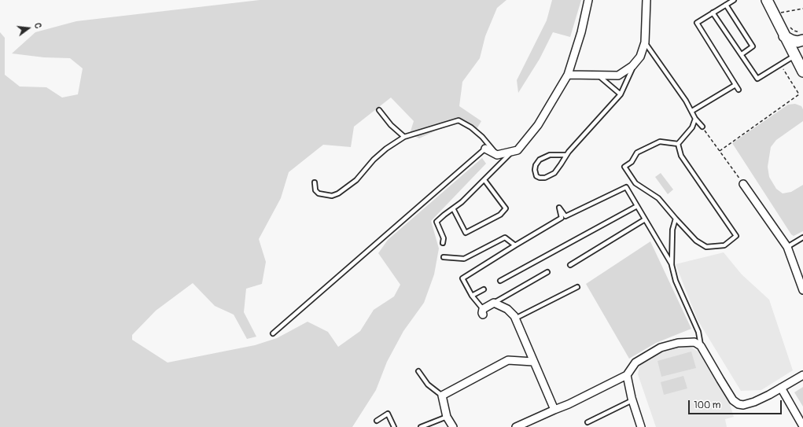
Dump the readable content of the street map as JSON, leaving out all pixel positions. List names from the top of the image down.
{
  "scale_bar": "100 m",
  "north": "right"
}
